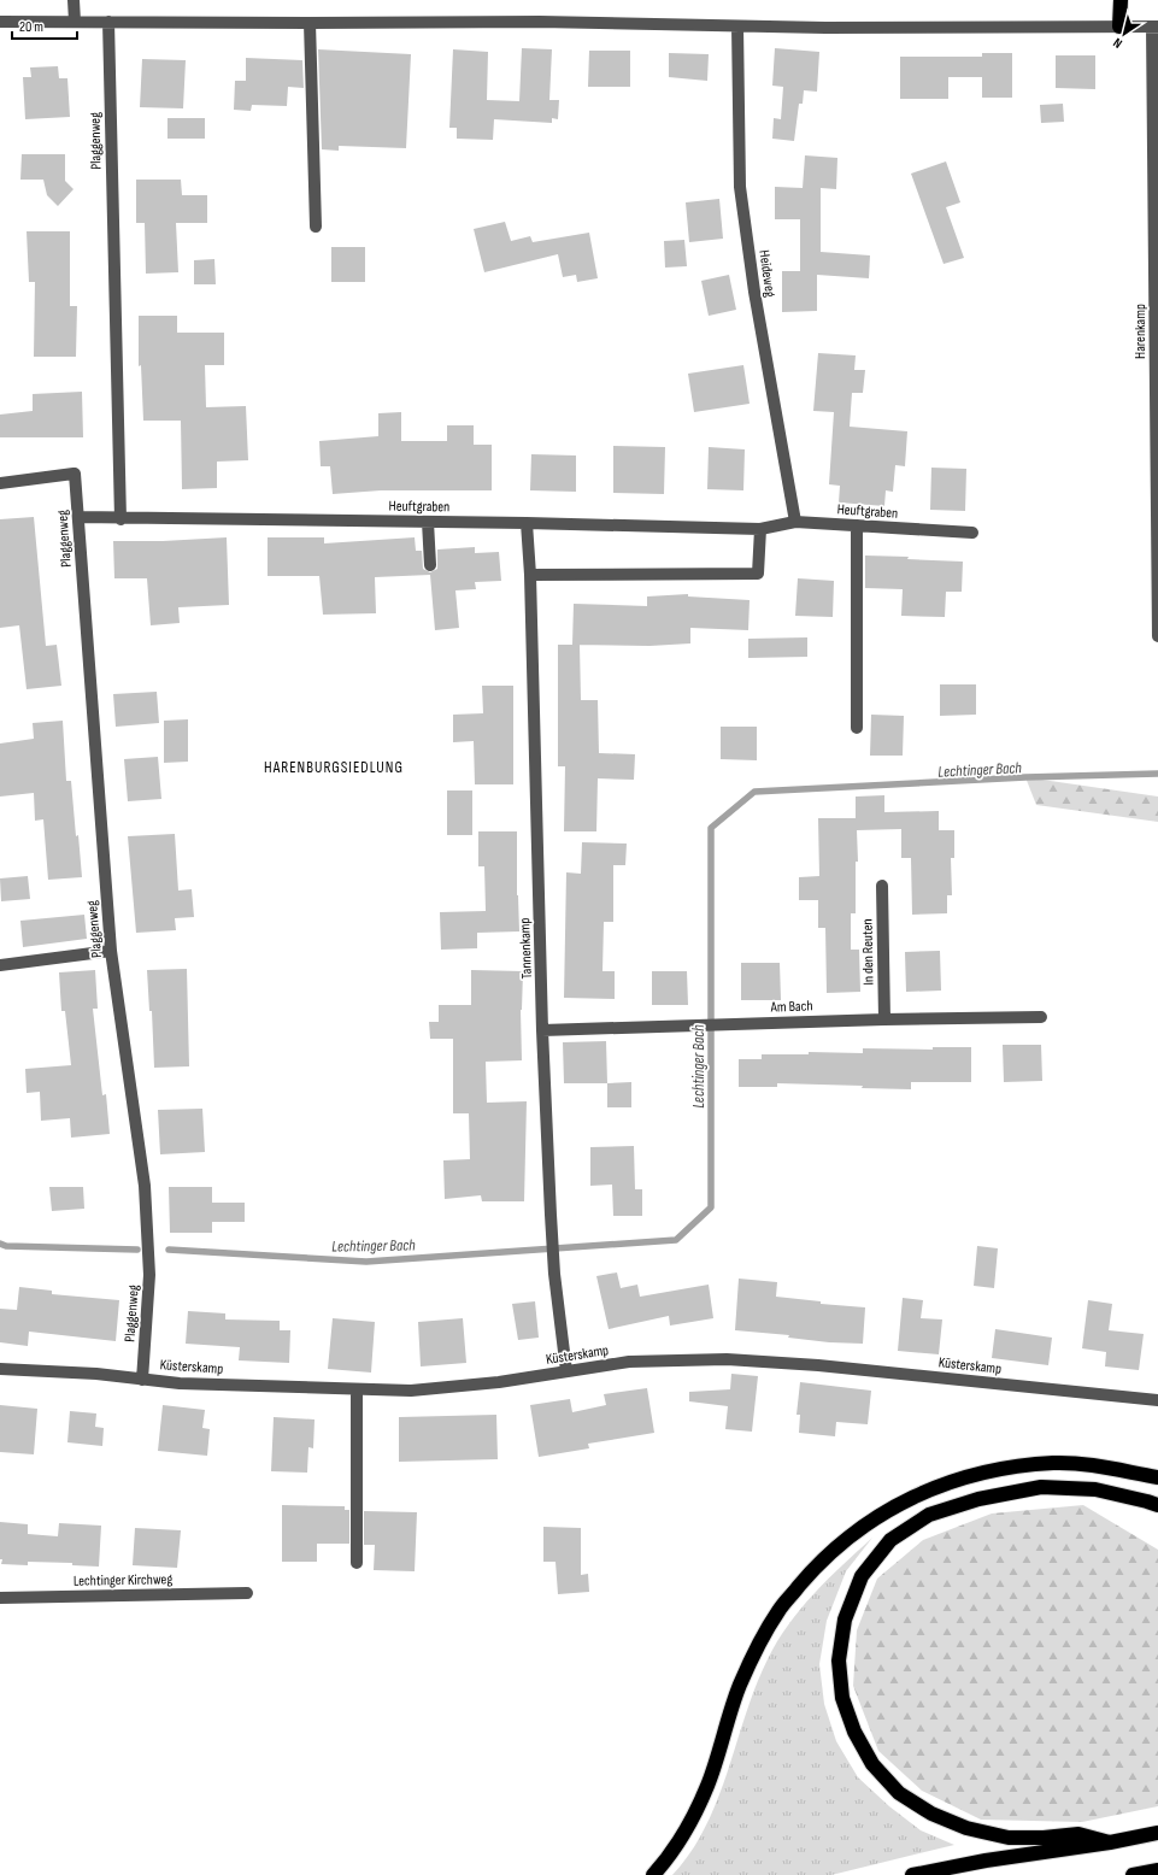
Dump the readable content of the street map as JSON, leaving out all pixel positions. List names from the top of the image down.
{
  "streets": {
    "street": [
      "Plaggenweg",
      "Heideweg",
      "Harenkamp",
      "Heuftgraben",
      "Tannenkamp",
      "In den Reuten",
      "Am Bach",
      "Küsterskamp",
      "Lechtinger Kirchweg"
    ]
  },
  "crossings": [
    ["Plaggenweg", "Heuftgraben"],
    ["Plaggenweg", "Küsterskamp"],
    ["Heideweg", "Heuftgraben"],
    ["Heuftgraben", "Tannenkamp"],
    ["Tannenkamp", "Am Bach"],
    ["Tannenkamp", "Küsterskamp"],
    ["In den Reuten", "Am Bach"]
  ],
  "districts": ["HARENBURGSIEDLUNG"],
  "water": ["Lechtinger Bach"],
  "scale_bar": "20 m",
  "north": "bottom left"
}
